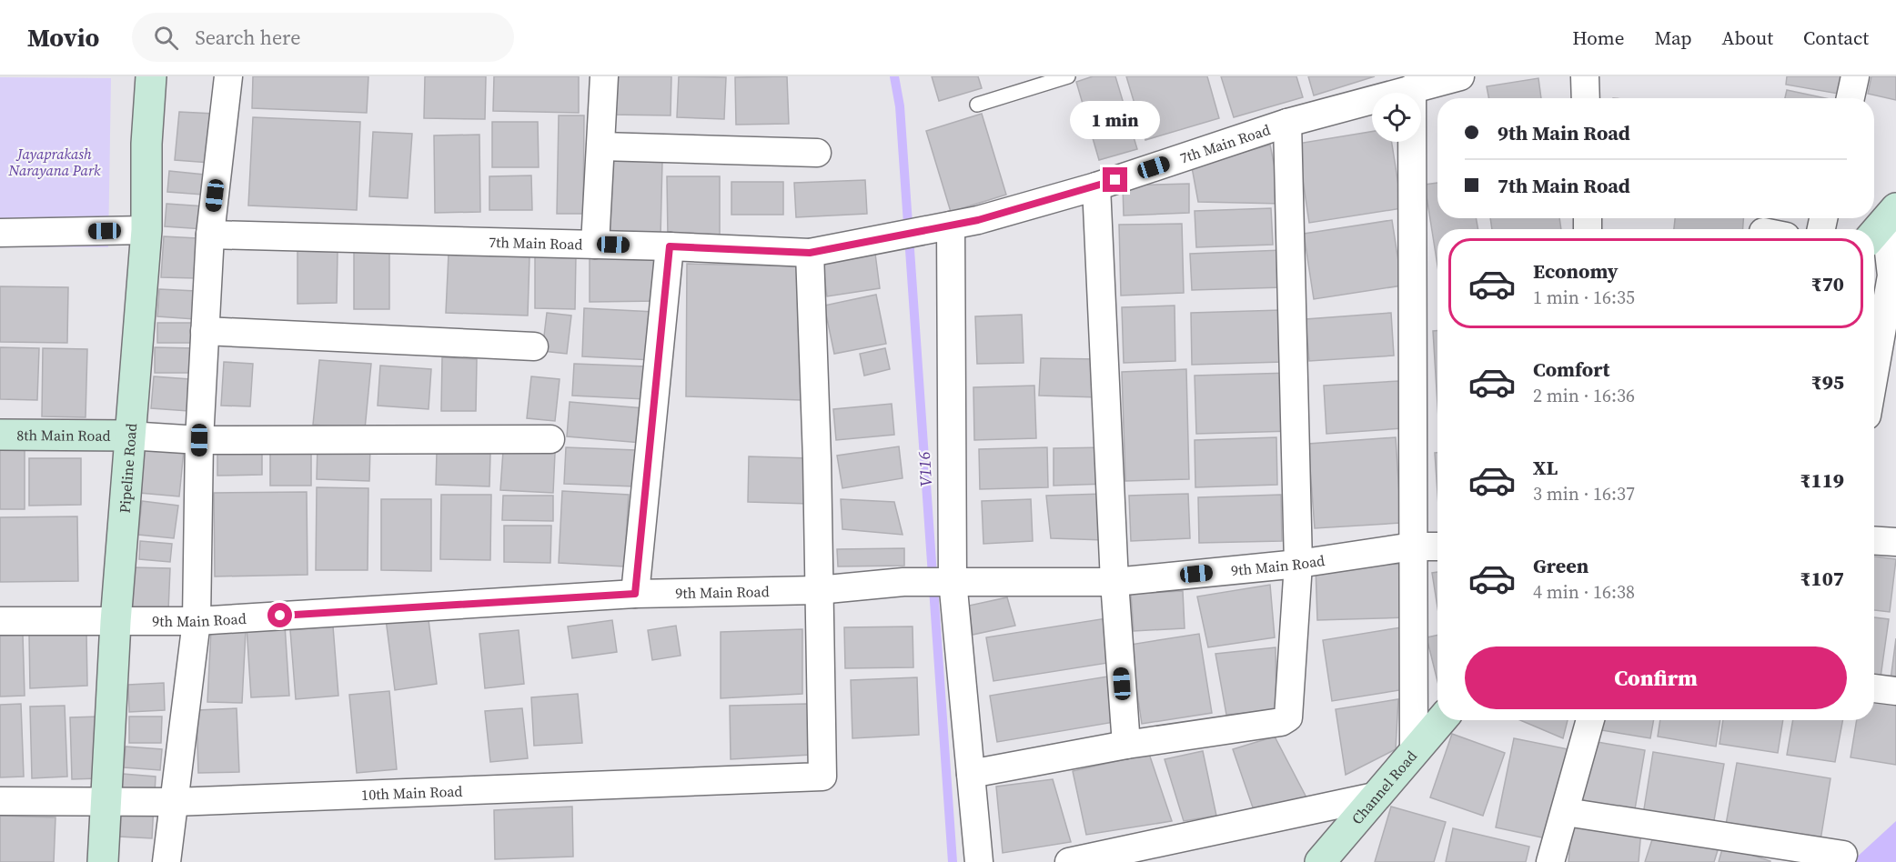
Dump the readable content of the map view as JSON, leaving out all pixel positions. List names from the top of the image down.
{
  "streets": {
    "main road": ["8th Main Road", "Pipeline Road", "Channel Road"],
    "street": ["7th Main Road", "9th Main Road", "10th Main Road"]
  },
  "crossings": [
    ["8th Main Road", "Pipeline Road"],
    ["Pipeline Road", "9th Main Road"],
    ["Pipeline Road", "10th Main Road"],
    ["9th Main Road", "10th Main Road"]
  ],
  "water": ["V116"],
  "parks": ["Jayaprakash Narayana Park"],
  "page": {
    "header": "Movio",
    "search": "Search here",
    "nav": [
      "Home",
      "Map",
      "About",
      "Contact"
    ],
    "banner": ["9th Main Road", "7th Main Road"],
    "bubble": "1 min",
    "list": [
      {
        "name": "Economy",
        "note": "1 min · 16:35",
        "value": "₹70"
      },
      {
        "name": "Comfort",
        "note": "2 min · 16:36",
        "value": "₹95"
      },
      {
        "name": "XL",
        "note": "3 min · 16:37",
        "value": "₹119"
      },
      {
        "name": "Green",
        "note": "4 min · 16:38",
        "value": "₹107"
      }
    ],
    "buttons": "Confirm"
  }
}
